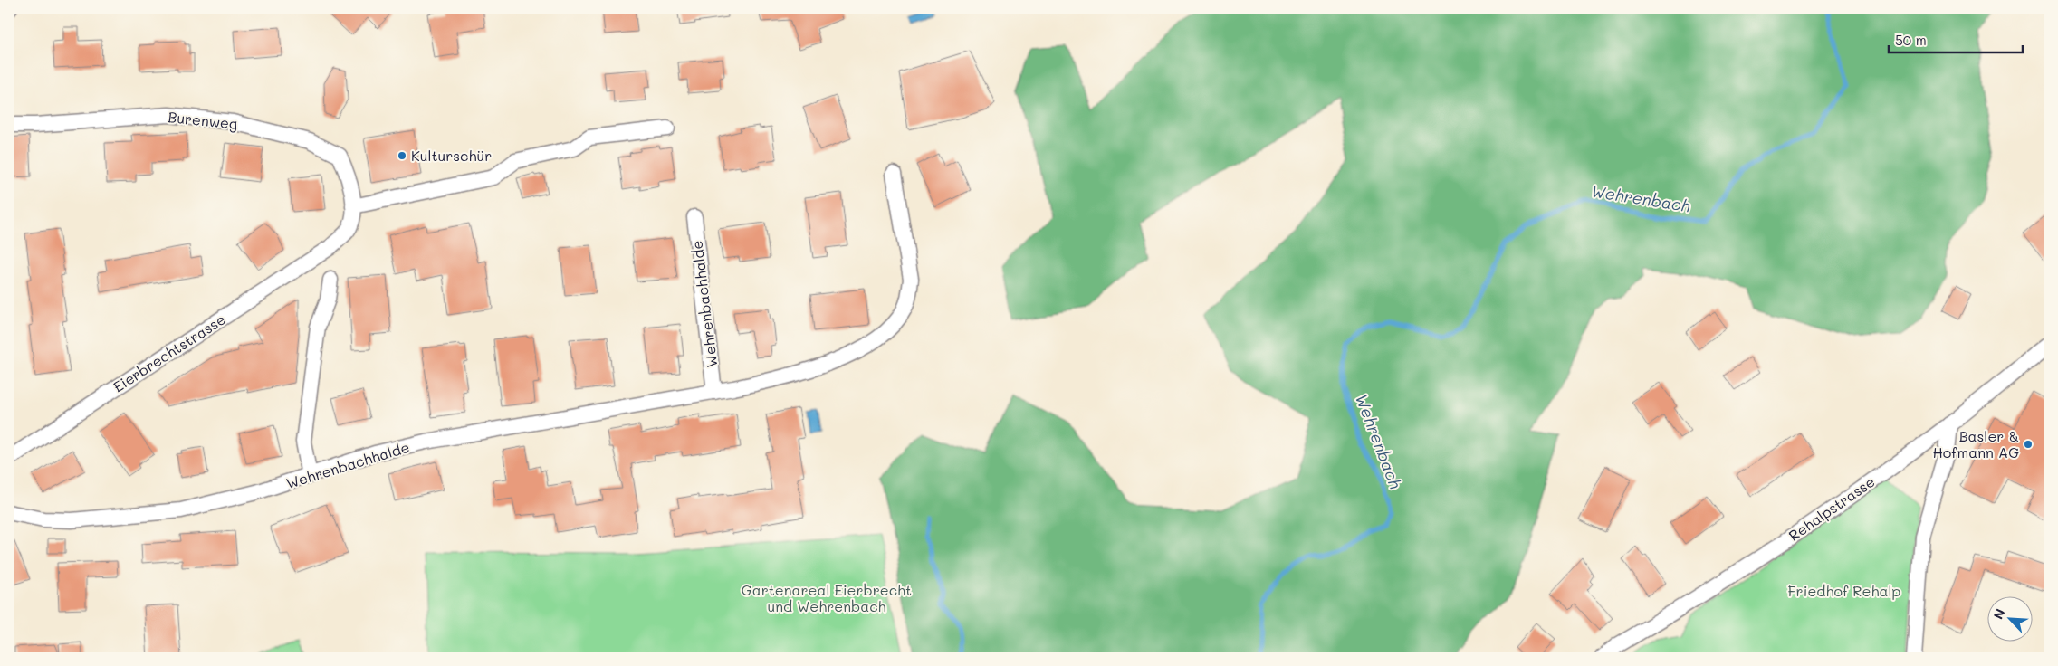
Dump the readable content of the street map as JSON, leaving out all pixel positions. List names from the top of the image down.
{
  "streets": {
    "street": [
      "Burenweg",
      "Wehrenbachhalde",
      "Eierbrechtstrasse",
      "Rehalpstrasse"
    ]
  },
  "crossings": [
    ["Burenweg", "Eierbrechtstrasse"]
  ],
  "water": ["Wehrenbach"],
  "parks": ["Gartenareal Eierbrecht und Wehrenbach", "Friedhof Rehalp"],
  "places": ["Kulturschür", "Basler & Hofmann AG"],
  "scale_bar": "50 m",
  "north": "top left"
}
